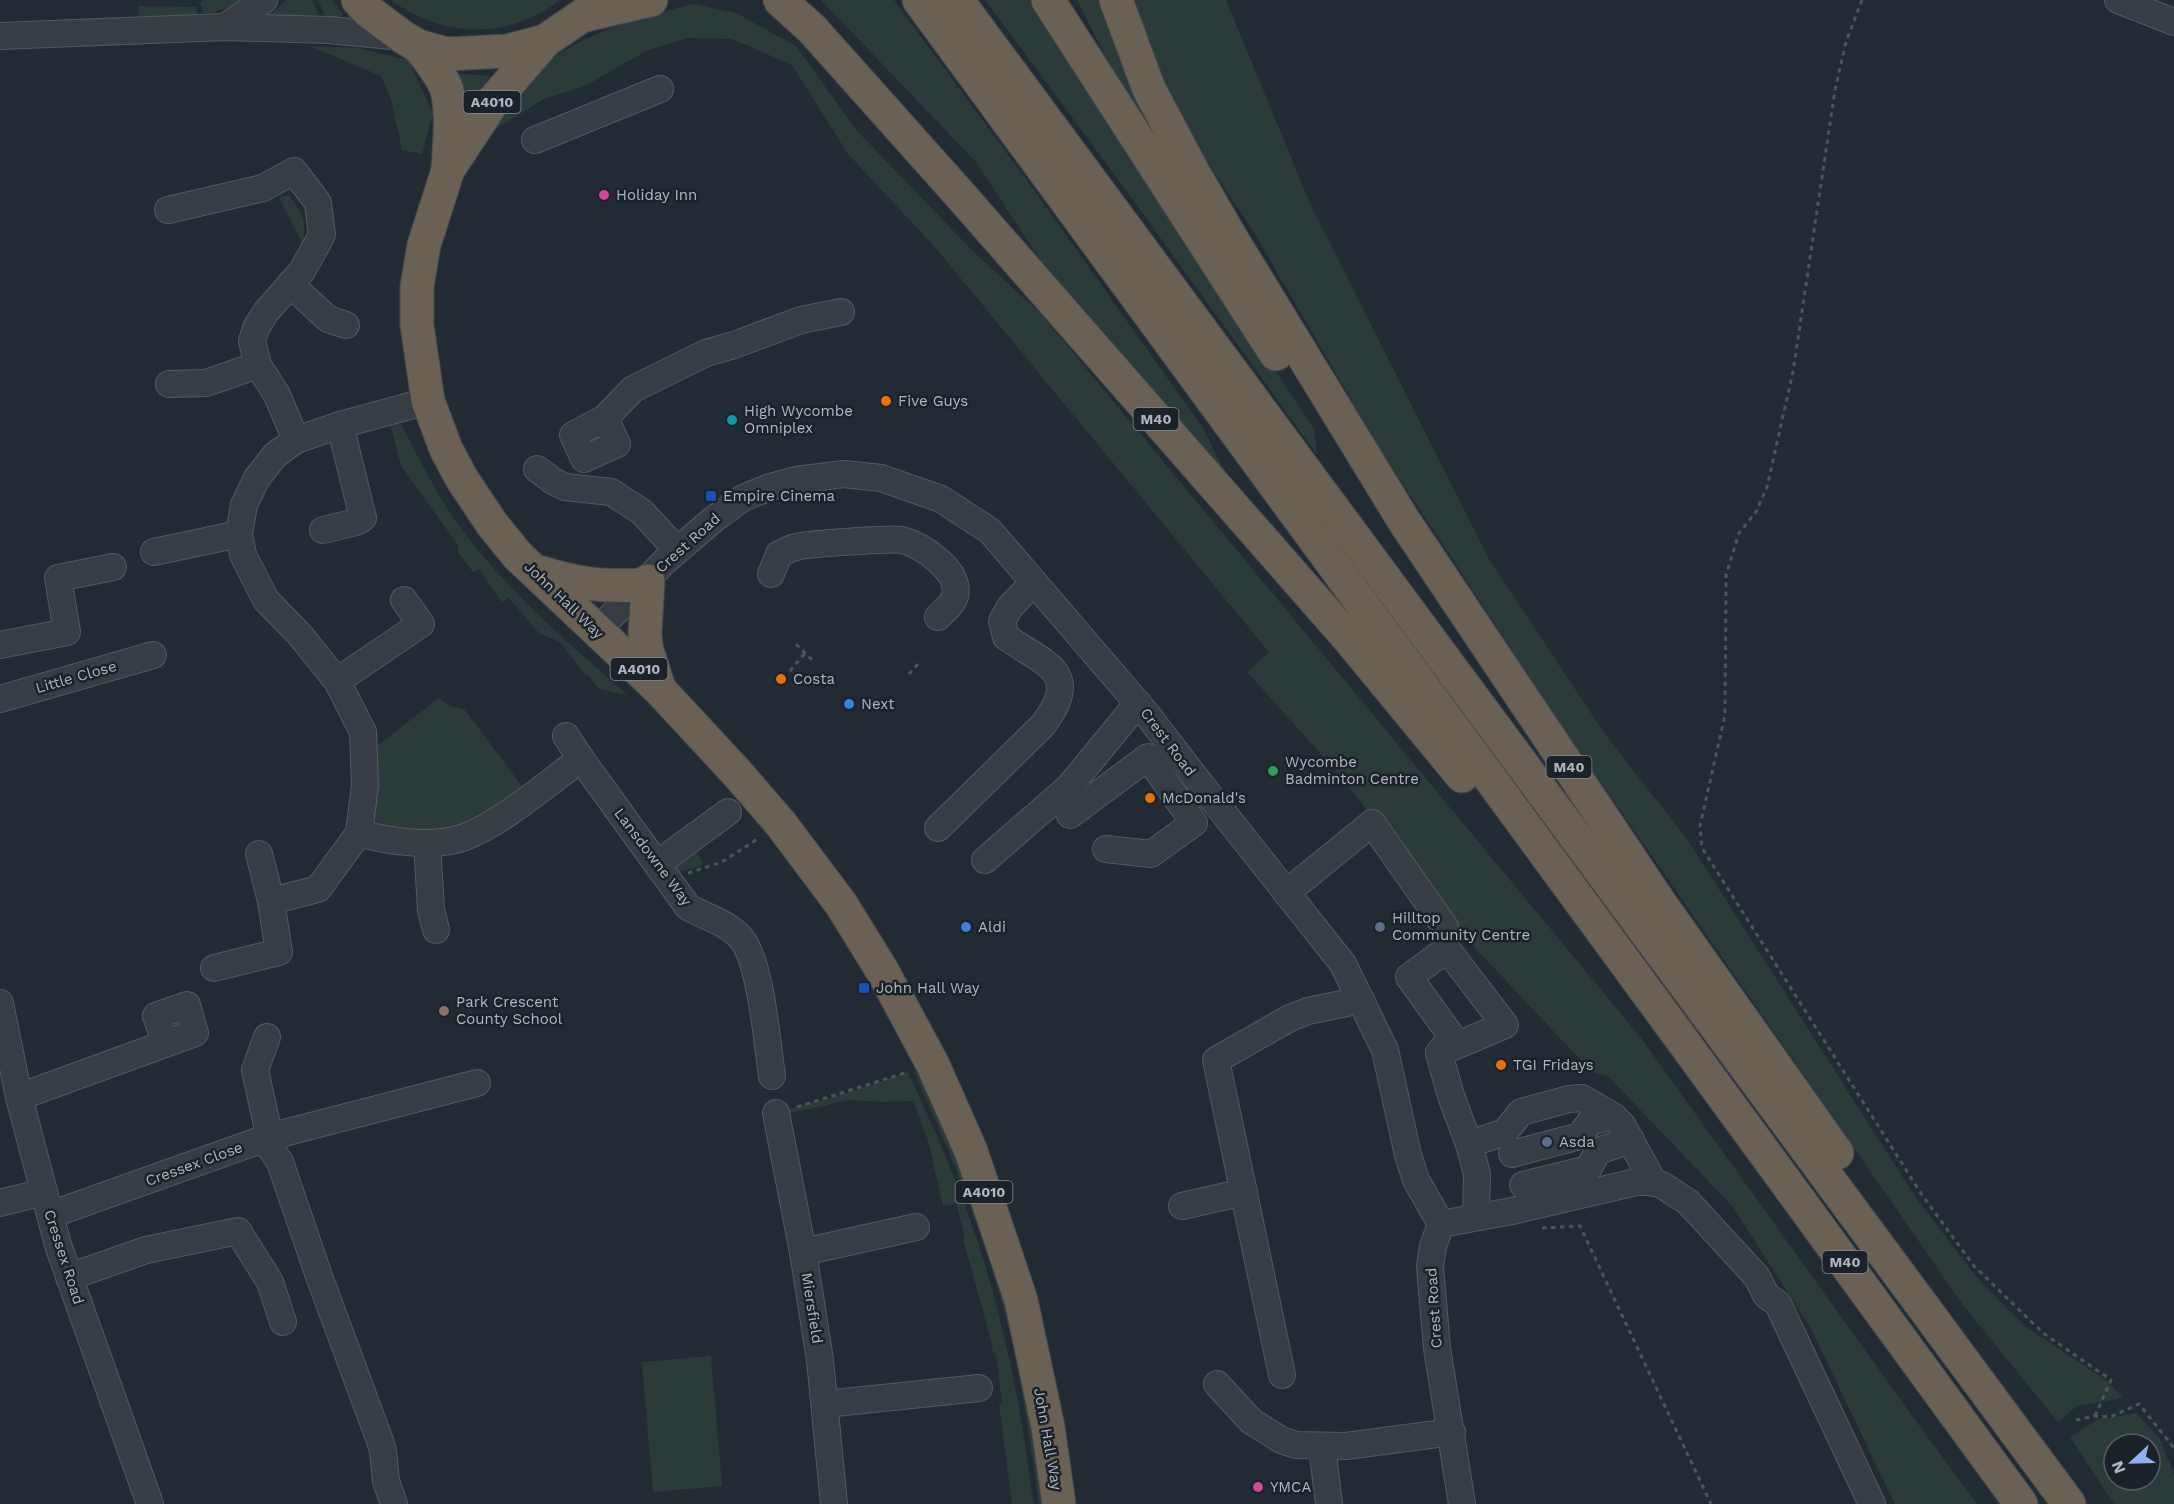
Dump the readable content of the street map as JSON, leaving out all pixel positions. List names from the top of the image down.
{
  "streets": {
    "highway": ["A4010", "M40", "John Hall Way"],
    "street": [
      "Crest Road",
      "Little Close",
      "Lansdowne Way",
      "Cressex Close",
      "Cressex Road",
      "Miersfield"
    ]
  },
  "crossings": [
    ["Crest Road", "John Hall Way"],
    ["Cressex Close", "Cressex Road"]
  ],
  "places": {
    "other": [
      "Holiday Inn",
      "Five Guys",
      "High Wycombe Omniplex",
      "Costa",
      "Next",
      "Wycombe Badminton Centre",
      "McDonald's",
      "Aldi",
      "Hilltop Community Centre",
      "Park Crescent County School",
      "TGI Fridays",
      "Asda",
      "YMCA"
    ],
    "transit": ["Empire Cinema", "John Hall Way"]
  },
  "north": "left"
}
